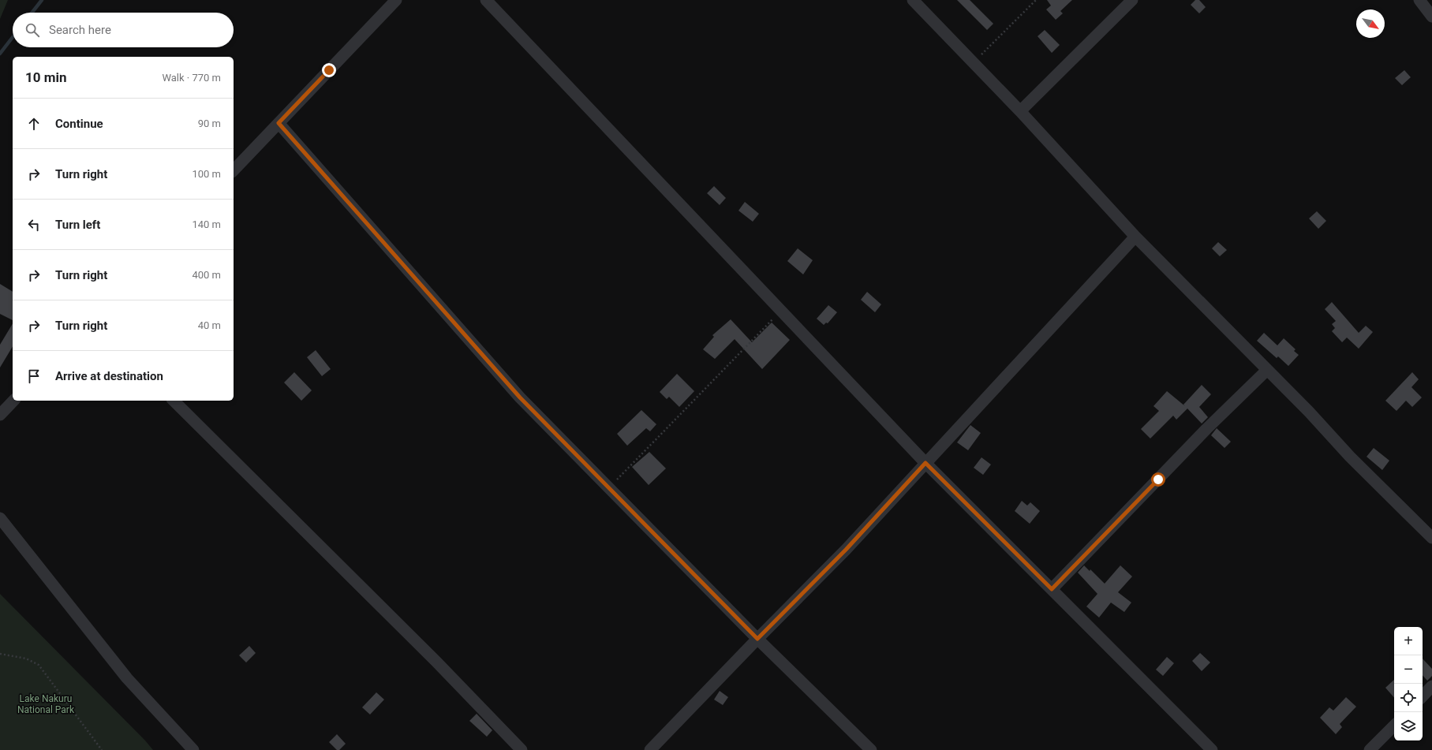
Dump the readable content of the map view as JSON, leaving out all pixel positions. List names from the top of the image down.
{
  "parks": ["Lake Nakuru National Park"],
  "north": "bottom right",
  "page": {
    "search": "Search here",
    "heading": ["10 min", "Walk · 770 m"],
    "list": [
      ["Continue", "90 m"],
      ["Turn right", "100 m"],
      ["Turn left", "140 m"],
      ["Turn right", "400 m"],
      ["Turn right", "40 m"],
      "Arrive at destination"
    ],
    "map_buttons": ["+", "−"]
  }
}
